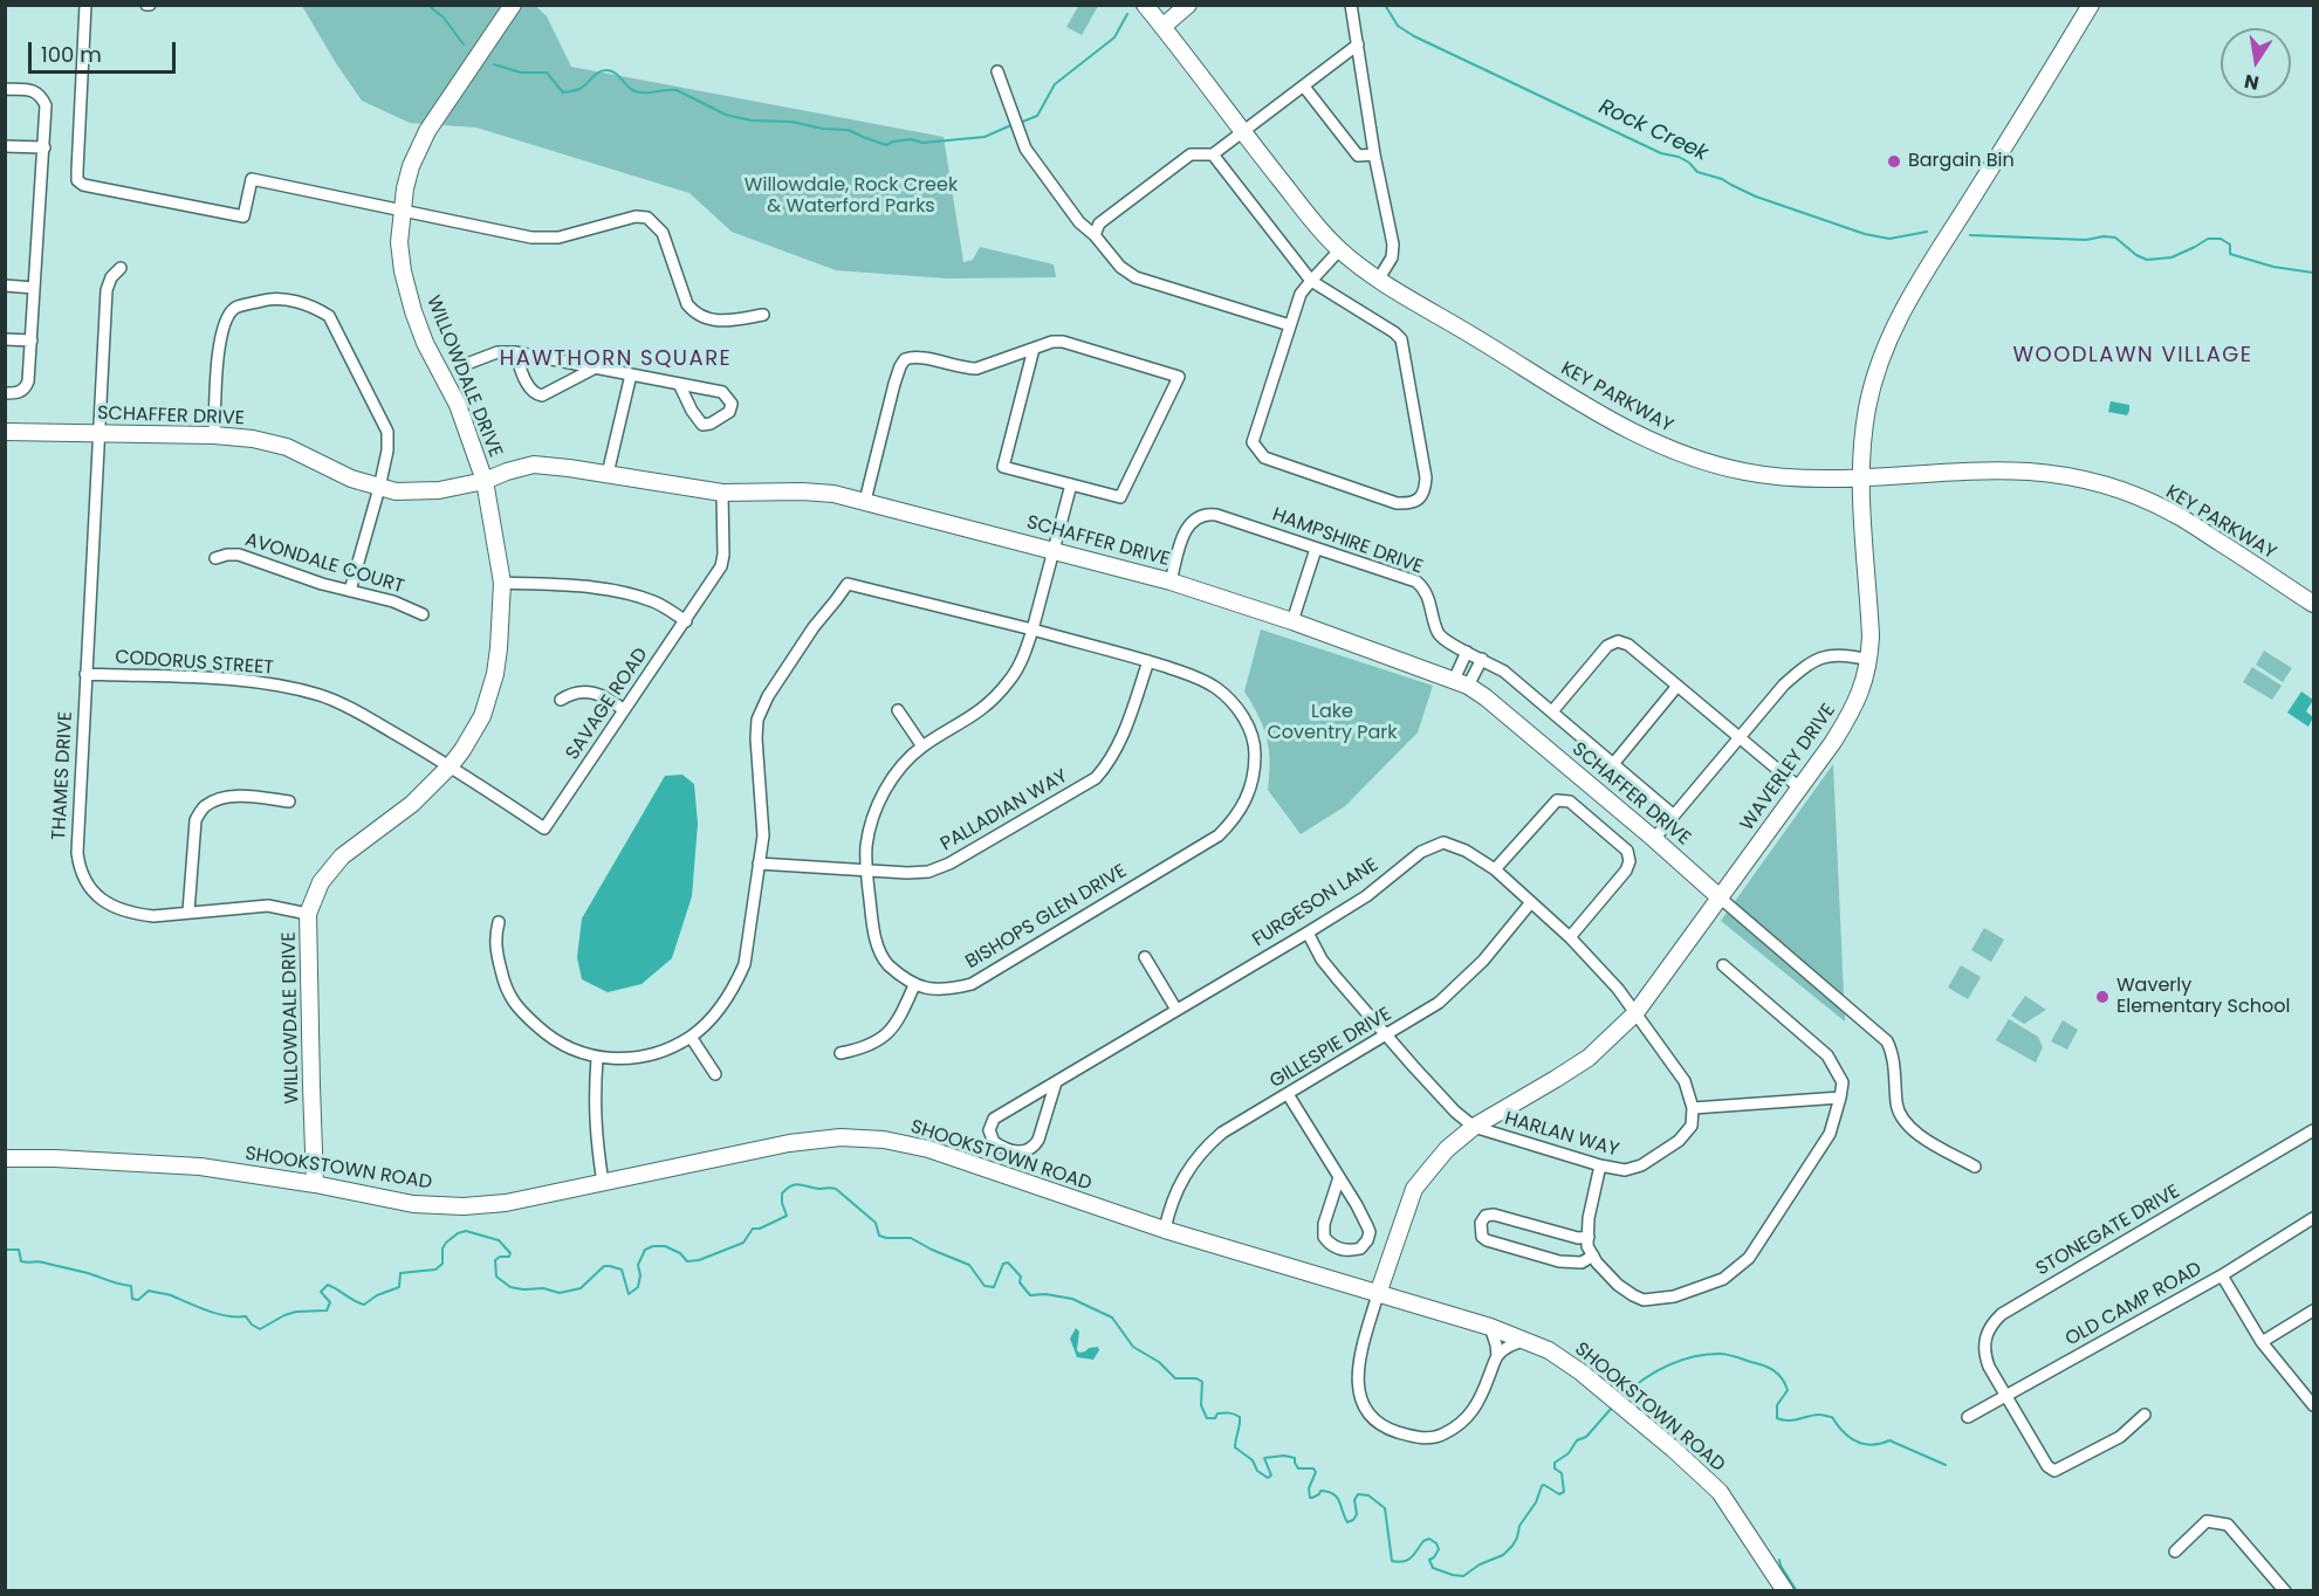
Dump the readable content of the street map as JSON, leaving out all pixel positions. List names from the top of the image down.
{
  "streets": {
    "street": [
      "WILLOWDALE DRIVE",
      "KEY PARKWAY",
      "SCHAFFER DRIVE",
      "HAMPSHIRE DRIVE",
      "AVONDALE COURT",
      "CODORUS STREET",
      "SAVAGE ROAD",
      "WAVERLEY DRIVE",
      "THAMES DRIVE",
      "PALLADIAN WAY",
      "FURGESON LANE",
      "BISHOPS GLEN DRIVE",
      "GILLESPIE DRIVE",
      "HARLAN WAY",
      "SHOOKSTOWN ROAD",
      "STONEGATE DRIVE",
      "OLD CAMP ROAD"
    ]
  },
  "crossings": [
    ["WILLOWDALE DRIVE", "SCHAFFER DRIVE"],
    ["WILLOWDALE DRIVE", "CODORUS STREET"],
    ["WILLOWDALE DRIVE", "SAVAGE ROAD"],
    ["WILLOWDALE DRIVE", "THAMES DRIVE"],
    ["WILLOWDALE DRIVE", "SHOOKSTOWN ROAD"],
    ["KEY PARKWAY", "WAVERLEY DRIVE"],
    ["SCHAFFER DRIVE", "HAMPSHIRE DRIVE"],
    ["SCHAFFER DRIVE", "SAVAGE ROAD"],
    ["SCHAFFER DRIVE", "WAVERLEY DRIVE"],
    ["SCHAFFER DRIVE", "THAMES DRIVE"],
    ["SCHAFFER DRIVE", "BISHOPS GLEN DRIVE"],
    ["CODORUS STREET", "SAVAGE ROAD"],
    ["CODORUS STREET", "THAMES DRIVE"],
    ["WAVERLEY DRIVE", "FURGESON LANE"],
    ["WAVERLEY DRIVE", "HARLAN WAY"],
    ["WAVERLEY DRIVE", "SHOOKSTOWN ROAD"],
    ["PALLADIAN WAY", "BISHOPS GLEN DRIVE"],
    ["FURGESON LANE", "GILLESPIE DRIVE"],
    ["GILLESPIE DRIVE", "SHOOKSTOWN ROAD"],
    ["STONEGATE DRIVE", "OLD CAMP ROAD"]
  ],
  "districts": ["WOODLAWN VILLAGE", "HAWTHORN SQUARE"],
  "water": ["Rock Creek"],
  "parks": ["Willowdale, Rock Creek & Waterford Parks", "Lake Coventry Park"],
  "places": ["Bargain Bin", "Waverly Elementary School"],
  "scale_bar": "100 m",
  "north": "bottom"
}
